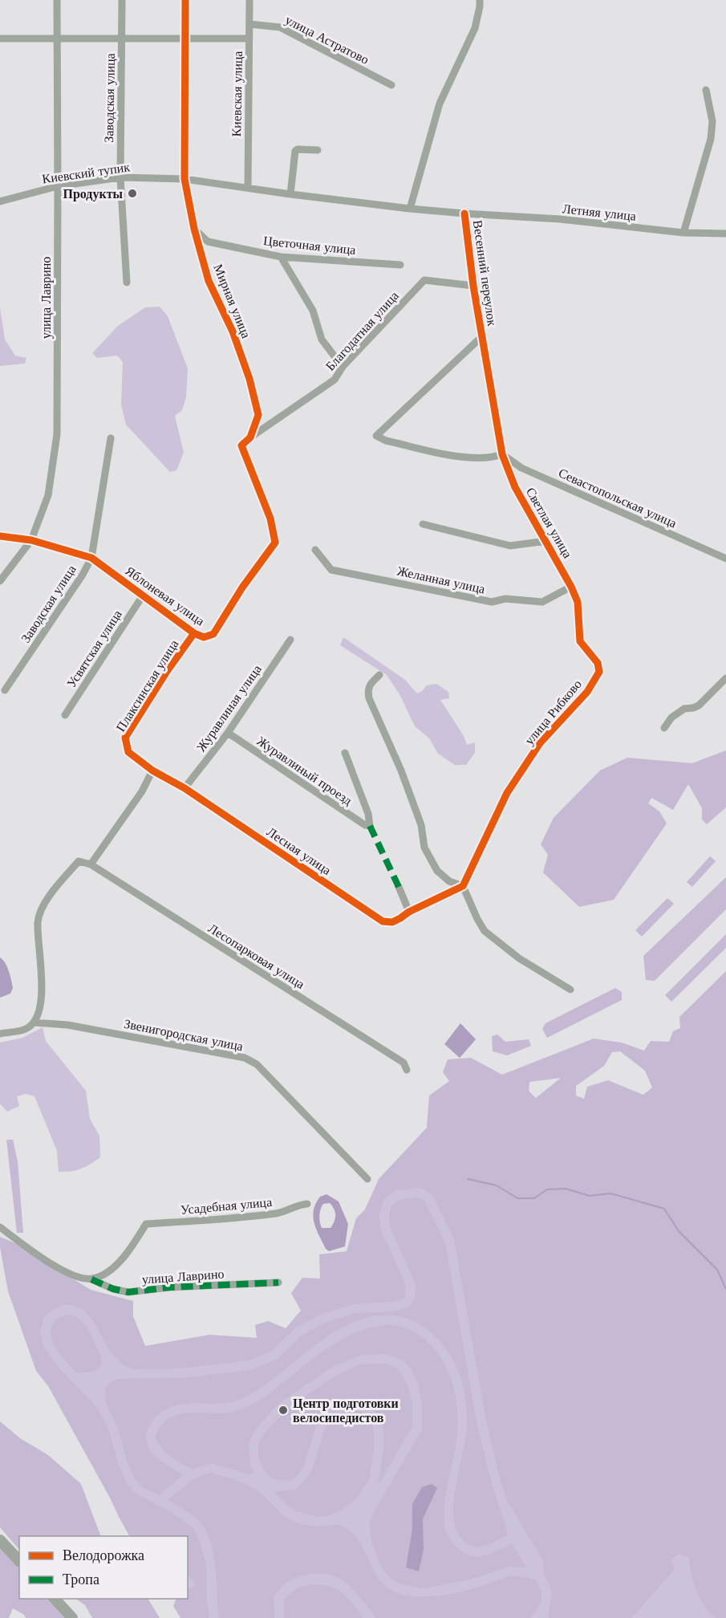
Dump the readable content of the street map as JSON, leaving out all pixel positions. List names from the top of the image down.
{
  "streets": {
    "street": [
      "улица Астратово",
      "Киевская улица",
      "Заводская улица",
      "Киевский тупик",
      "Летняя улица",
      "Цветочная улица",
      "Весенний переулок",
      "улица Лаврино",
      "Мирная улица",
      "Благодатная улица",
      "Севастопольская улица",
      "Светлая улица",
      "Желанная улица",
      "Яблоневая улица",
      "Усвятская улица",
      "Плаксинская улица",
      "Журавлиная улица",
      "улица Рибково",
      "Журавлиный проезд",
      "Лесная улица",
      "Лесопарковая улица",
      "Звенигородская улица",
      "Усадебная улица"
    ]
  },
  "crossings": [
    ["улица Астратово", "Киевская улица"],
    ["Киевская улица", "Киевский тупик"],
    ["Заводская улица", "Киевский тупик"],
    ["Заводская улица", "Яблоневая улица"],
    ["Киевский тупик", "Летняя улица"],
    ["Киевский тупик", "Весенний переулок"],
    ["Киевский тупик", "улица Лаврино"],
    ["Киевский тупик", "Мирная улица"],
    ["Летняя улица", "Весенний переулок"],
    ["Цветочная улица", "Мирная улица"],
    ["Весенний переулок", "Благодатная улица"],
    ["Весенний переулок", "Севастопольская улица"],
    ["Весенний переулок", "Светлая улица"],
    ["улица Лаврино", "Яблоневая улица"],
    ["улица Лаврино", "Усадебная улица"],
    ["Мирная улица", "Благодатная улица"],
    ["Мирная улица", "Яблоневая улица"],
    ["Севастопольская улица", "Светлая улица"],
    ["Светлая улица", "Желанная улица"],
    ["Светлая улица", "улица Рибково"],
    ["Яблоневая улица", "Усвятская улица"],
    ["Яблоневая улица", "Плаксинская улица"],
    ["Плаксинская улица", "Лесная улица"],
    ["Журавлиная улица", "Журавлиный проезд"],
    ["Журавлиная улица", "Лесная улица"],
    ["улица Рибково", "Лесная улица"]
  ],
  "places": ["Продукты", "Центр подготовки велосипедистов"],
  "legend": ["Велодорожка", "Тропа"]
}
